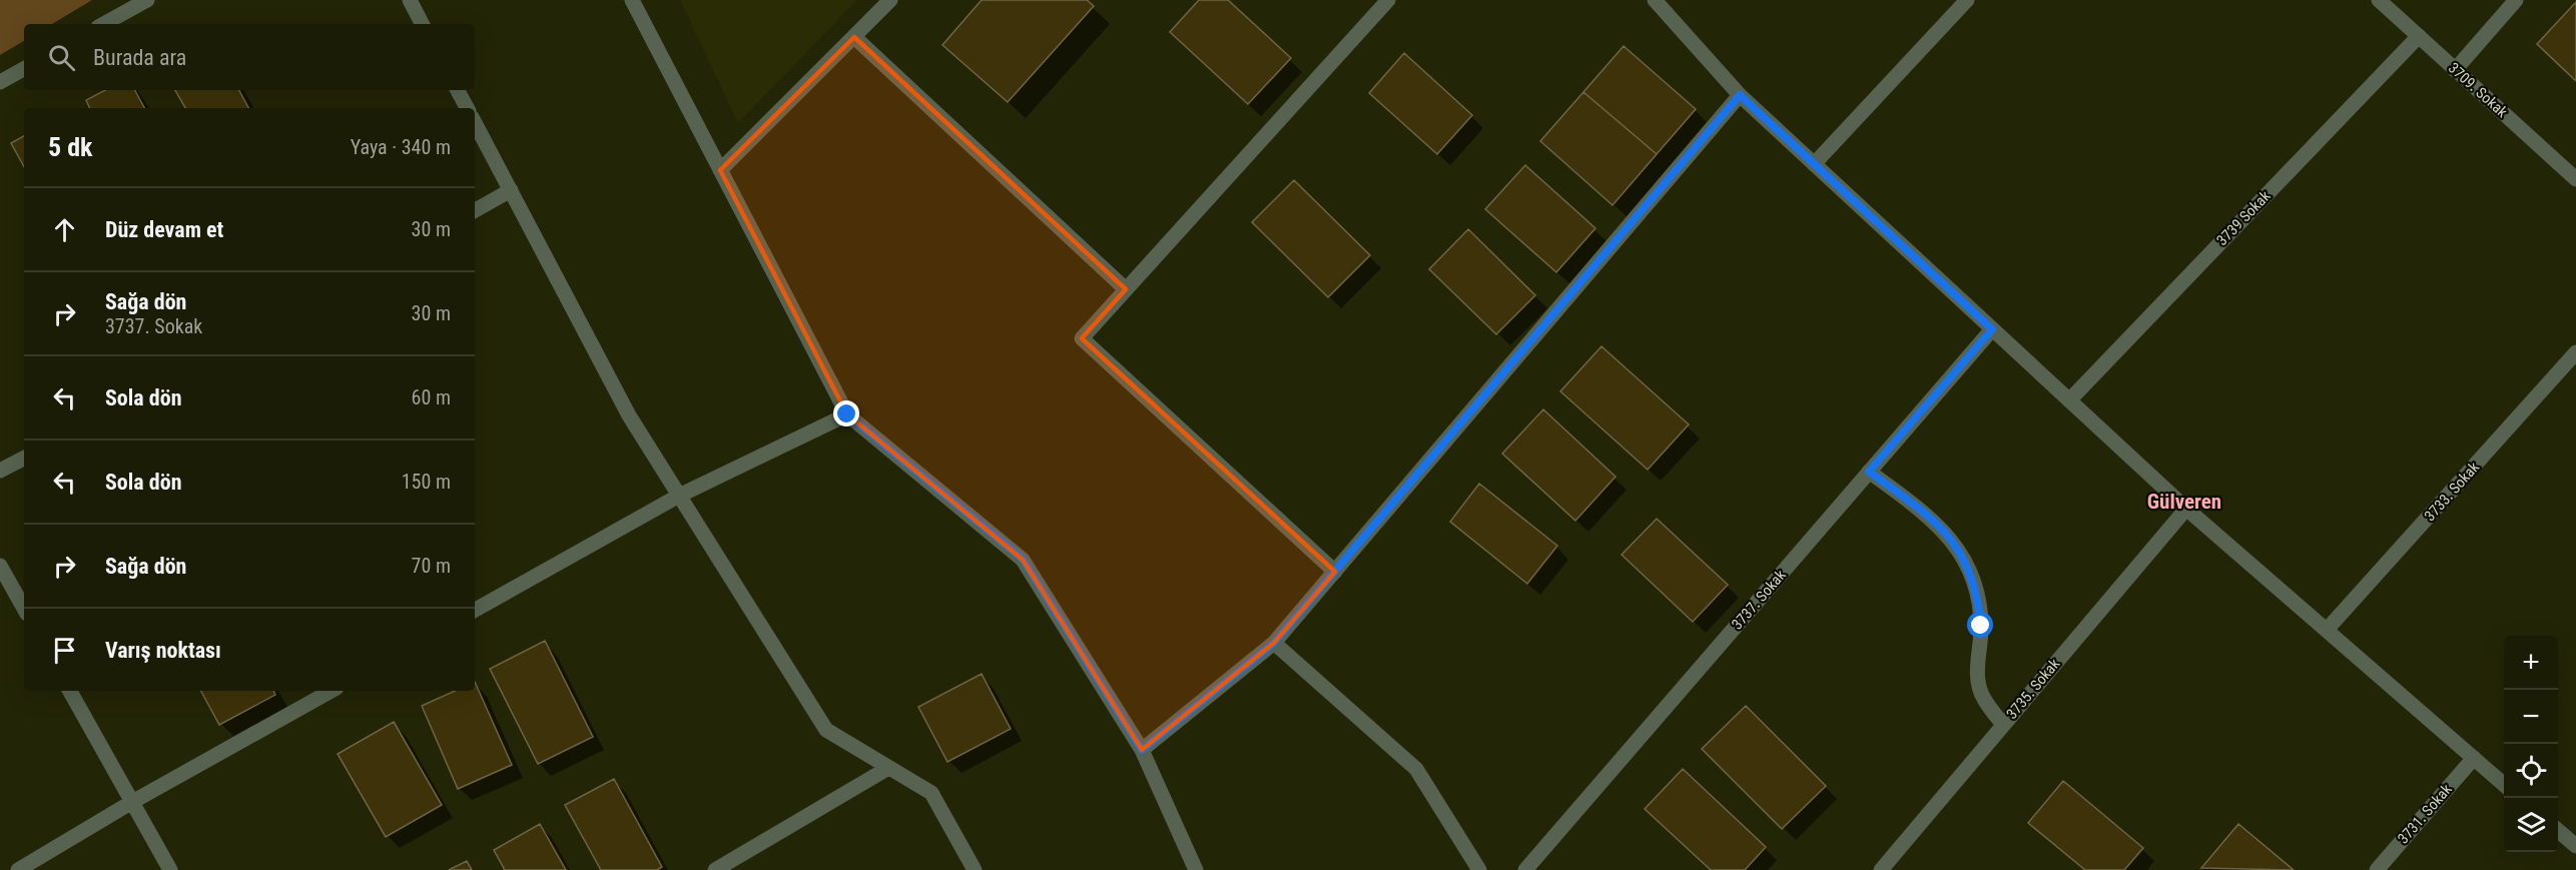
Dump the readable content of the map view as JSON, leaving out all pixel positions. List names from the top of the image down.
{
  "streets": {
    "street": [
      "3709. Sokak",
      "3739 Sokak",
      "3733. Sokak",
      "3737. Sokak",
      "3735. Sokak",
      "3731. Sokak"
    ]
  },
  "crossings": [
    ["3709. Sokak", "3739 Sokak"]
  ],
  "districts": ["Gülveren"],
  "page": {
    "search": "Burada ara",
    "heading": ["5 dk", "Yaya · 340 m"],
    "list": [
      ["Düz devam et", "30 m"],
      ["Sağa dön", "3737. Sokak", "30 m"],
      ["Sola dön", "60 m"],
      ["Sola dön", "150 m"],
      ["Sağa dön", "70 m"],
      "Varış noktası"
    ],
    "map_buttons": ["+", "−"]
  }
}
